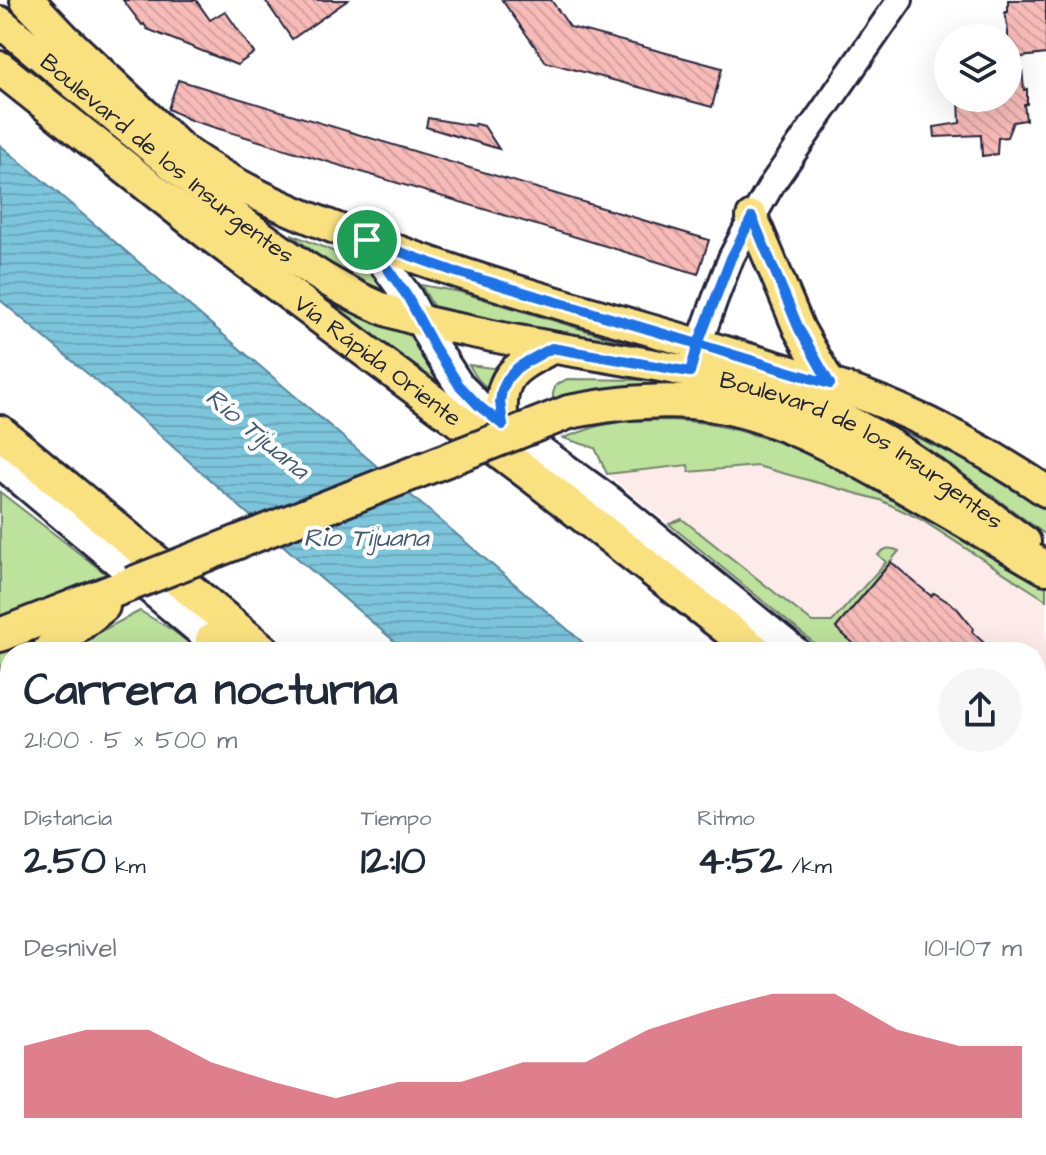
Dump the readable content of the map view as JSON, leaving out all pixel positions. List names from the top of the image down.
{
  "streets": {
    "highway": ["Vía Rápida Oriente"],
    "main road": ["Boulevard de los Insurgentes"]
  },
  "water": ["Río Tijuana", "Rio Tijuana"],
  "page": {
    "heading": ["Carrera nocturna", "21:00 · 5 × 500 m"],
    "stats": [
      ["Distancia", "2.50 km"],
      ["Tiempo", "12:10"],
      ["Ritmo", "4:52 /km"]
    ],
    "chart": ["Desnivel", "101–107 m"]
  }
}
